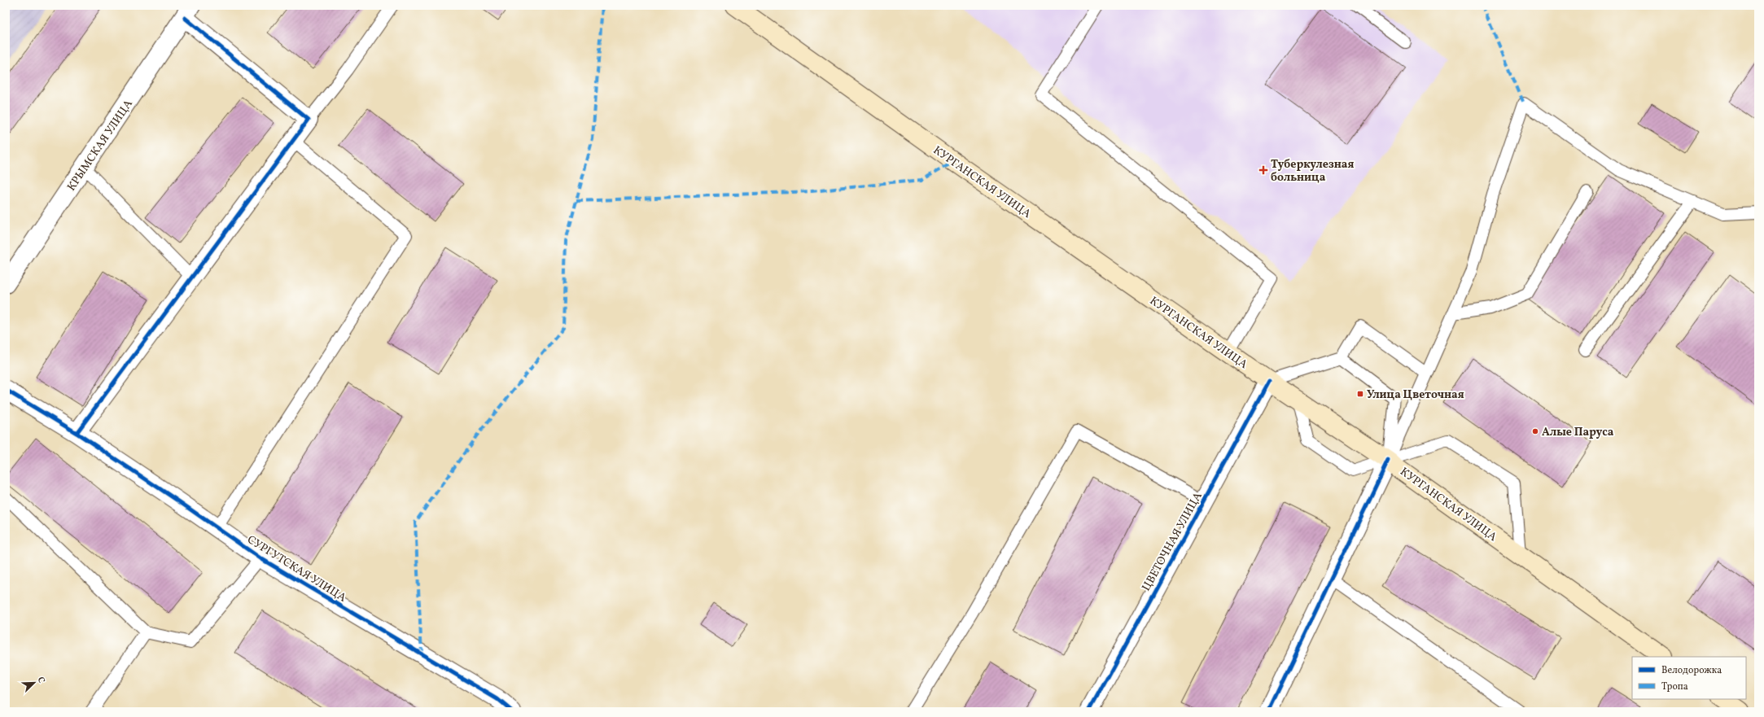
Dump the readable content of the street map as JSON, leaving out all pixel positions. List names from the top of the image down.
{
  "streets": {
    "main road": ["КУРГАНСКАЯ УЛИЦА"],
    "street": ["КРЫМСКАЯ УЛИЦА", "ЦВЕТОЧНАЯ УЛИЦА", "СУРГУТСКАЯ УЛИЦА"]
  },
  "crossings": [
    ["КУРГАНСКАЯ УЛИЦА", "ЦВЕТОЧНАЯ УЛИЦА"]
  ],
  "places": {
    "health": ["Туберкулезная больница"],
    "transit": ["Улица Цветочная"],
    "other": ["Алые Паруса"]
  },
  "legend": ["Велодорожка", "Тропа"],
  "north": "top right"
}
